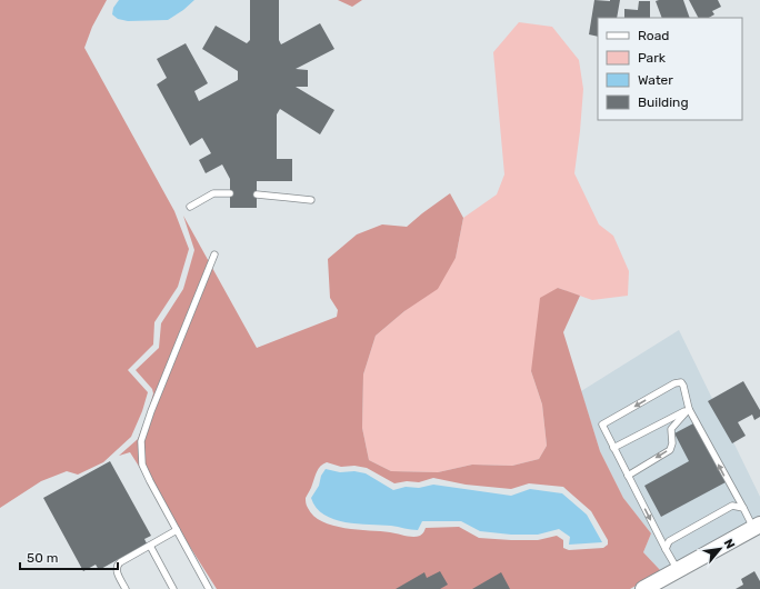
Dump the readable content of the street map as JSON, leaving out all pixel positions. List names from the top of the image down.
{
  "legend": [
    "Road",
    "Park",
    "Water",
    "Building"
  ],
  "scale_bar": "50 m",
  "north": "top right"
}
